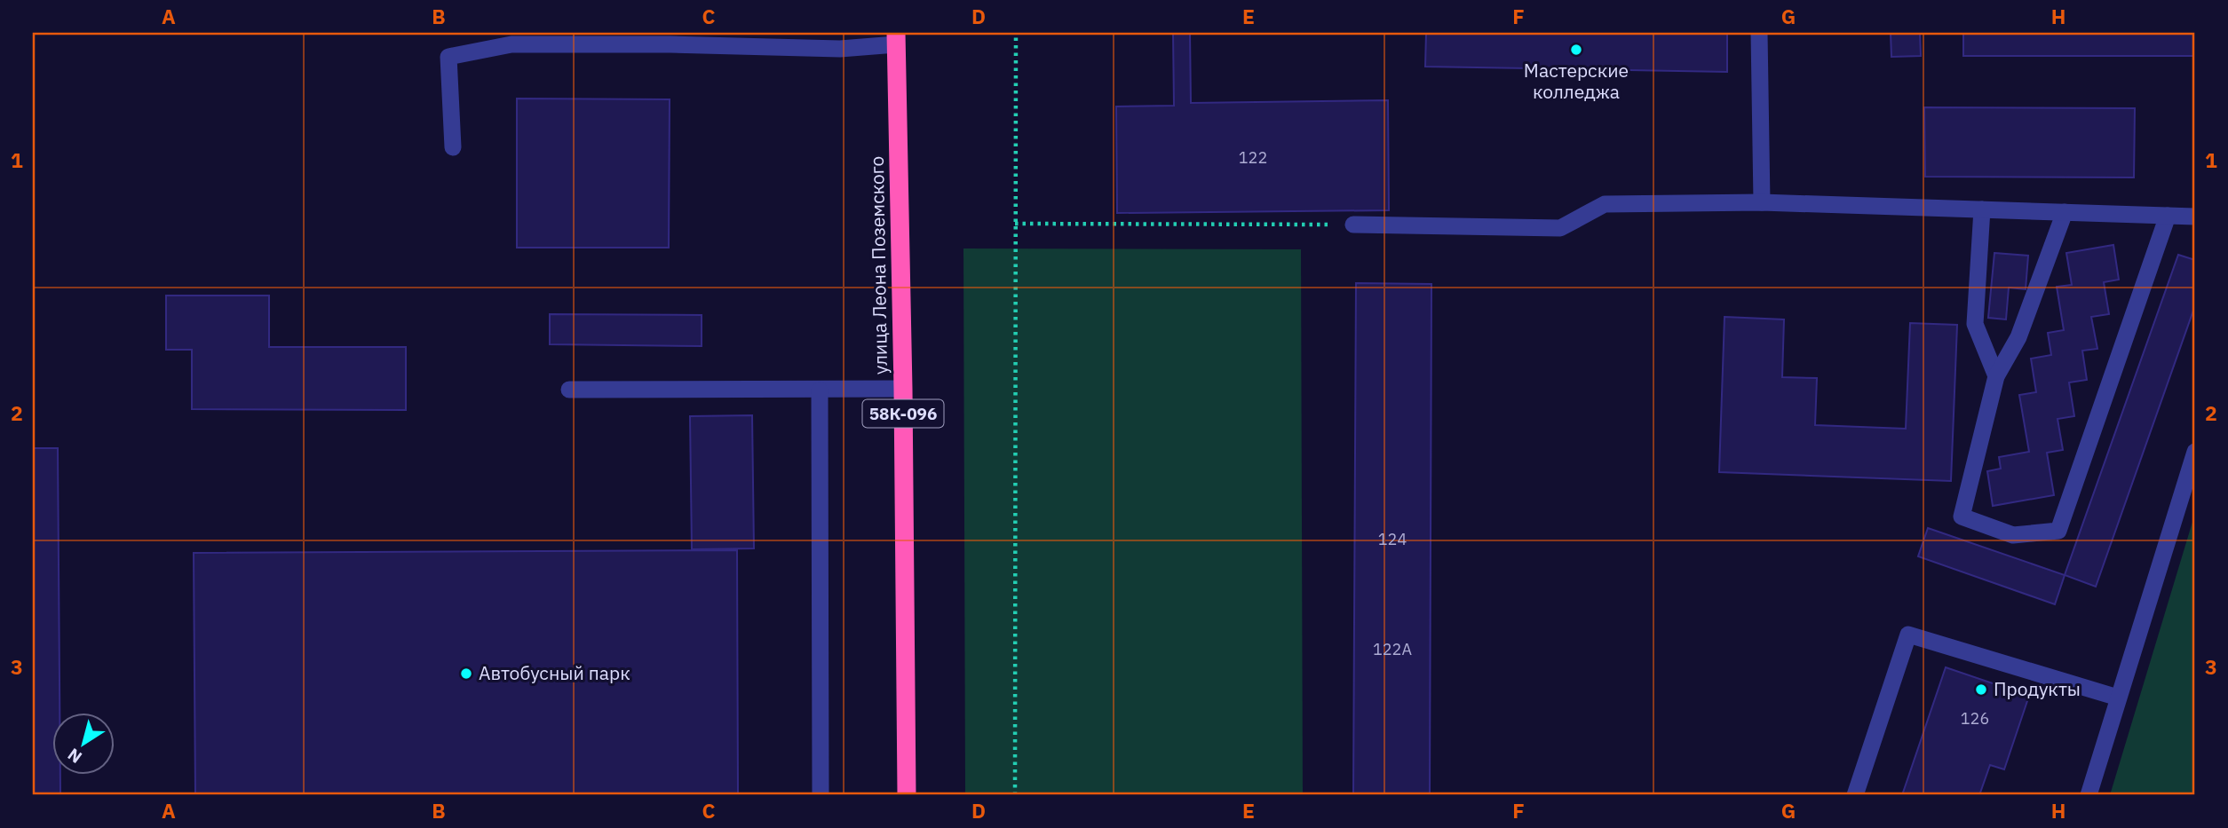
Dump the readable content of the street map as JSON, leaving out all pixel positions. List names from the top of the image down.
{
  "streets": {
    "highway": ["улица Леона Поземского", "58К-096"]
  },
  "places": ["Мастерские колледжа", "Автобусный парк", "Продукты"],
  "house_numbers": [
    "122",
    "124",
    "122А",
    "126"
  ],
  "north": "bottom left",
  "grid": {
    "columns": [
      "A",
      "B",
      "C",
      "D",
      "E",
      "F",
      "G",
      "H"
    ],
    "rows": ["1", "2", "3"]
  }
}
